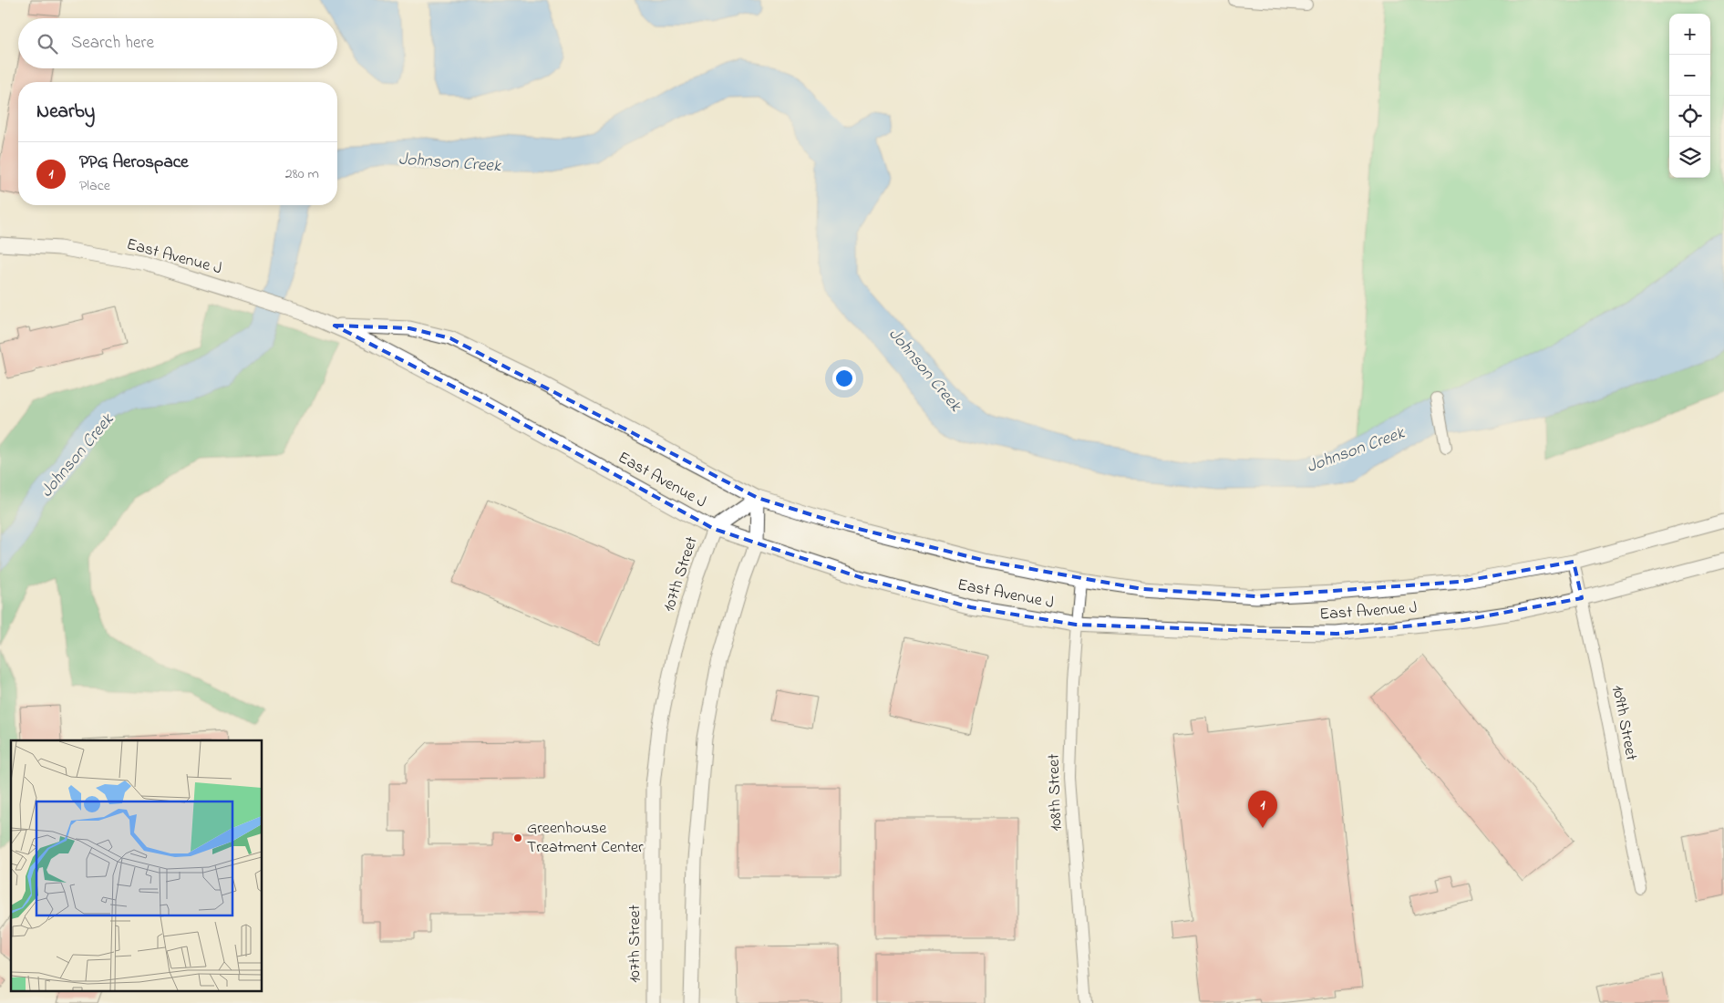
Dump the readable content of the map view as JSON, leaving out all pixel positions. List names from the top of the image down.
{
  "streets": {
    "street": [
      "East Avenue J",
      "107th Street",
      "109th Street",
      "108th Street"
    ]
  },
  "crossings": [
    ["East Avenue J", "107th Street"],
    ["East Avenue J", "109th Street"],
    ["East Avenue J", "108th Street"]
  ],
  "water": ["Johnson Creek"],
  "places": ["Greenhouse Treatment Center"],
  "page": {
    "map_buttons": ["+", "−"],
    "search": "Search here",
    "heading": "Nearby",
    "list": [
      {
        "mark": "1",
        "name": "PPG Aerospace",
        "note": "Place",
        "value": "280 m"
      }
    ],
    "pins": "1"
  }
}
